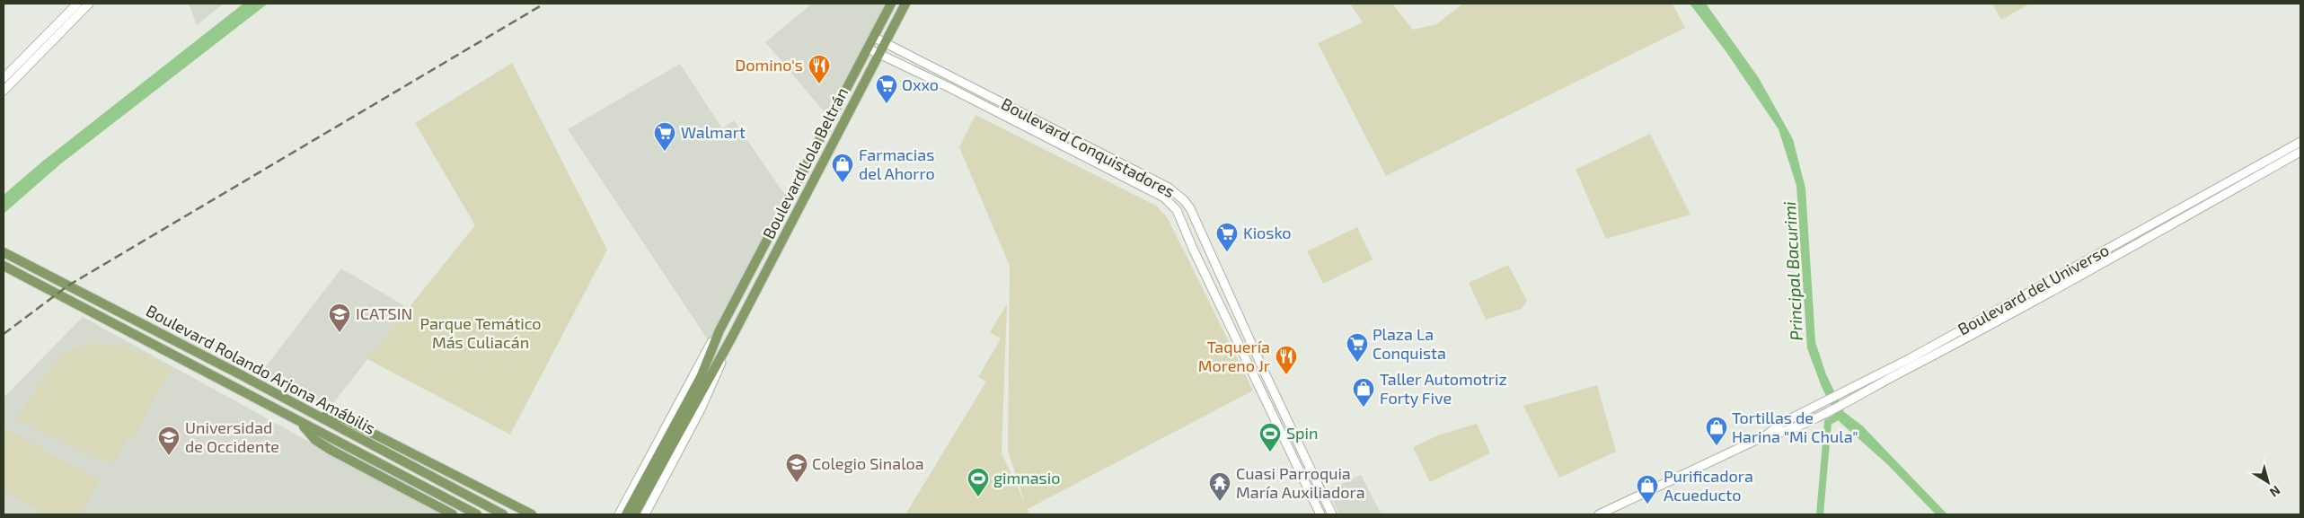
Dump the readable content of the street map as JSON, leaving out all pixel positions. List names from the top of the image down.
{
  "streets": {
    "main road": ["Boulevard Lola Beltrán", "Boulevard Rolando Arjona Amábilis"],
    "street": ["Boulevard Conquistadores", "Boulevard del Universo"]
  },
  "crossings": [
    ["Boulevard Conquistadores", "Boulevard Lola Beltrán"]
  ],
  "water": ["Principal Bacurimi"],
  "parks": ["Parque Temático Más Culiacán"],
  "places": {
    "restaurant": ["Domino's", "Taquería Moreno Jr"],
    "supermarket": [
      "Oxxo",
      "Walmart",
      "Kiosko",
      "Plaza La Conquista"
    ],
    "shop": [
      "Farmacias del Ahorro",
      "Taller Automotriz Forty Five",
      "Tortillas de Harina \"Mi Chula\"",
      "Purificadora Acueducto"
    ],
    "school or university": ["ICATSIN", "Universidad de Occidente", "Colegio Sinaloa"],
    "sports": ["Spin", "gimnasio"],
    "temple": ["Cuasi Parroquia María Auxiliadora"]
  },
  "north": "bottom right"
}
